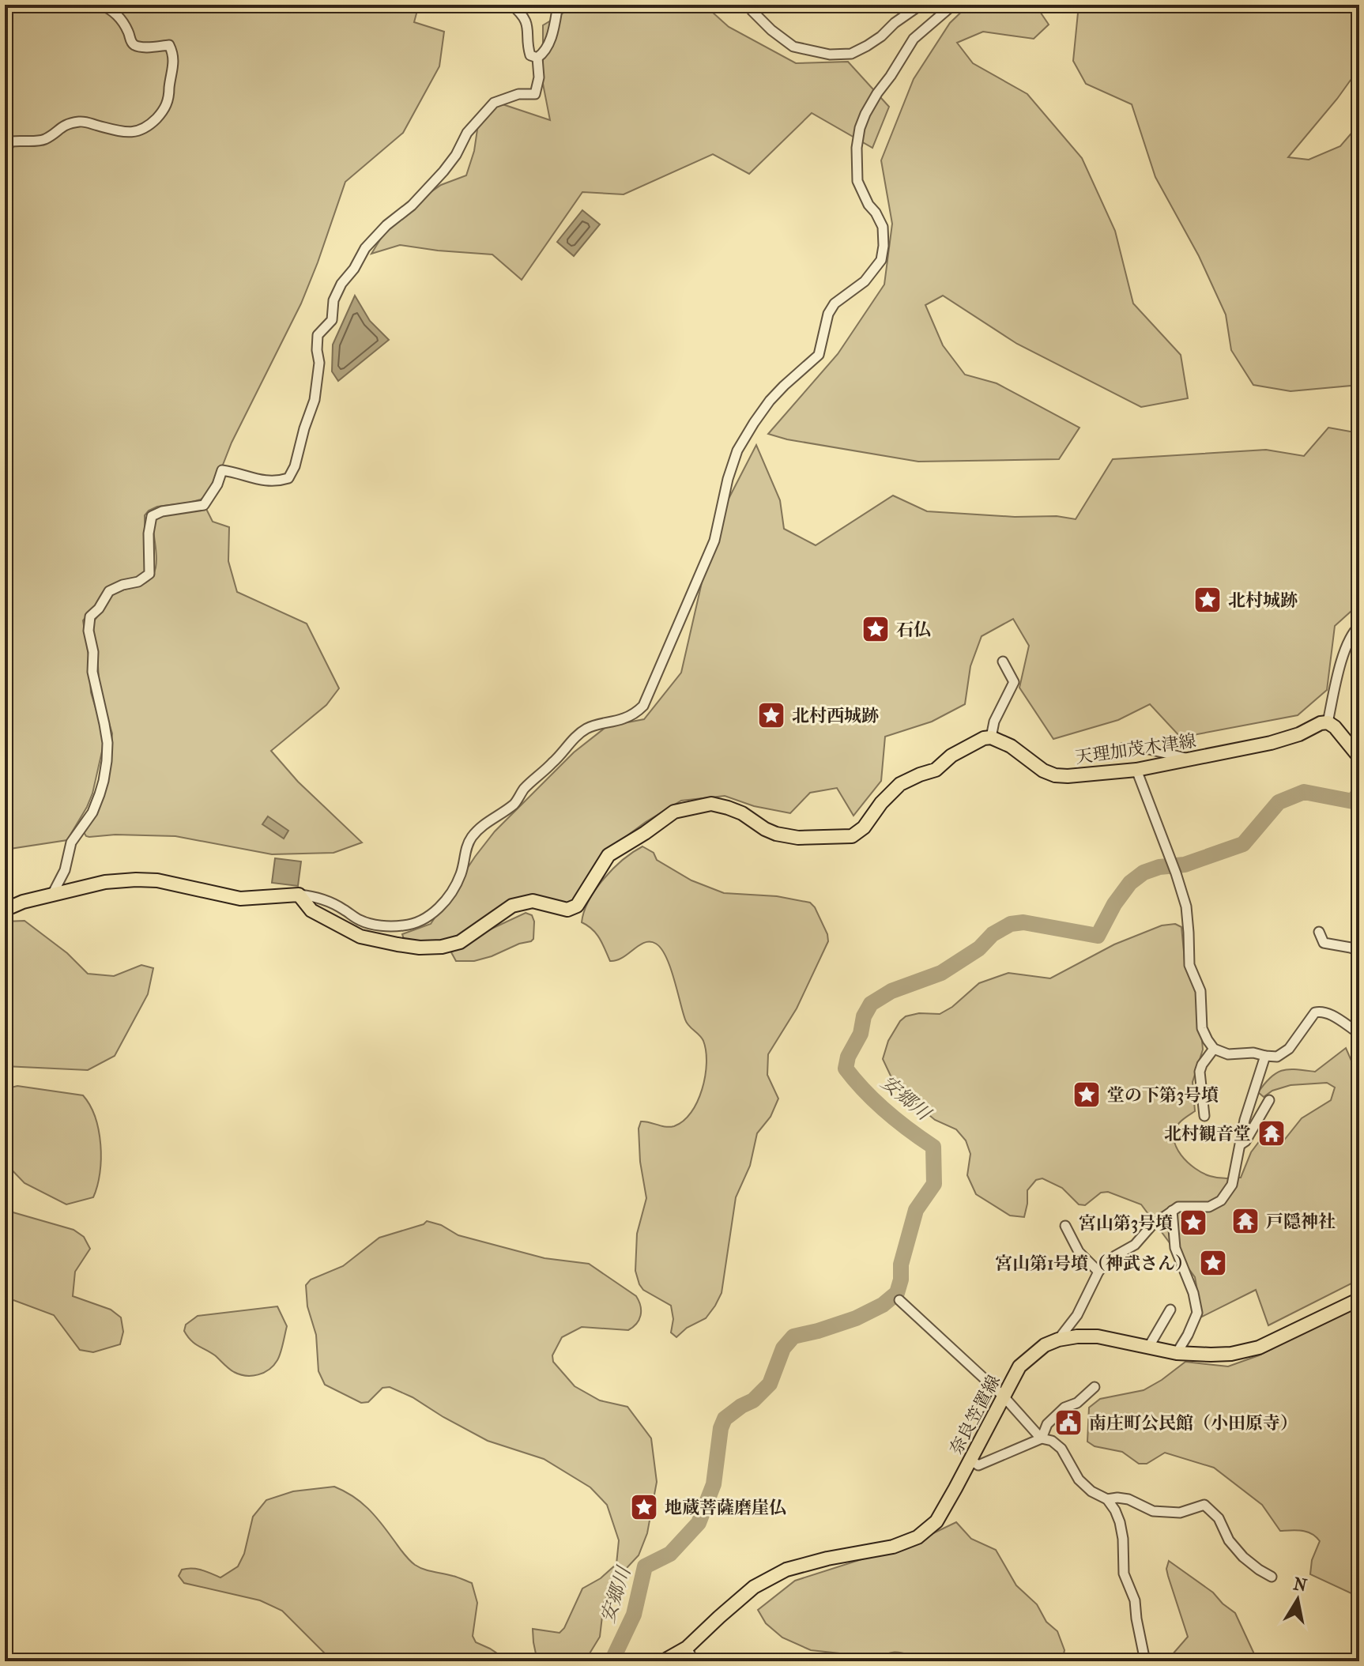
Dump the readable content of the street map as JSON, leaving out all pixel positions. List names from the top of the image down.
{
  "streets": {
    "main road": ["天理加茂木津線", "奈良笠置線"]
  },
  "water": ["安郷川"],
  "places": {
    "place": [
      "北村城跡",
      "石仏",
      "北村西城跡",
      "堂の下第3号墳",
      "宮山第3号墳",
      "宮山第1号墳（神武さん）",
      "地蔵菩薩磨崖仏"
    ],
    "temple": ["北村観音堂", "戸隠神社"],
    "public building": ["南庄町公民館（小田原寺）"]
  },
  "north": "top"
}
